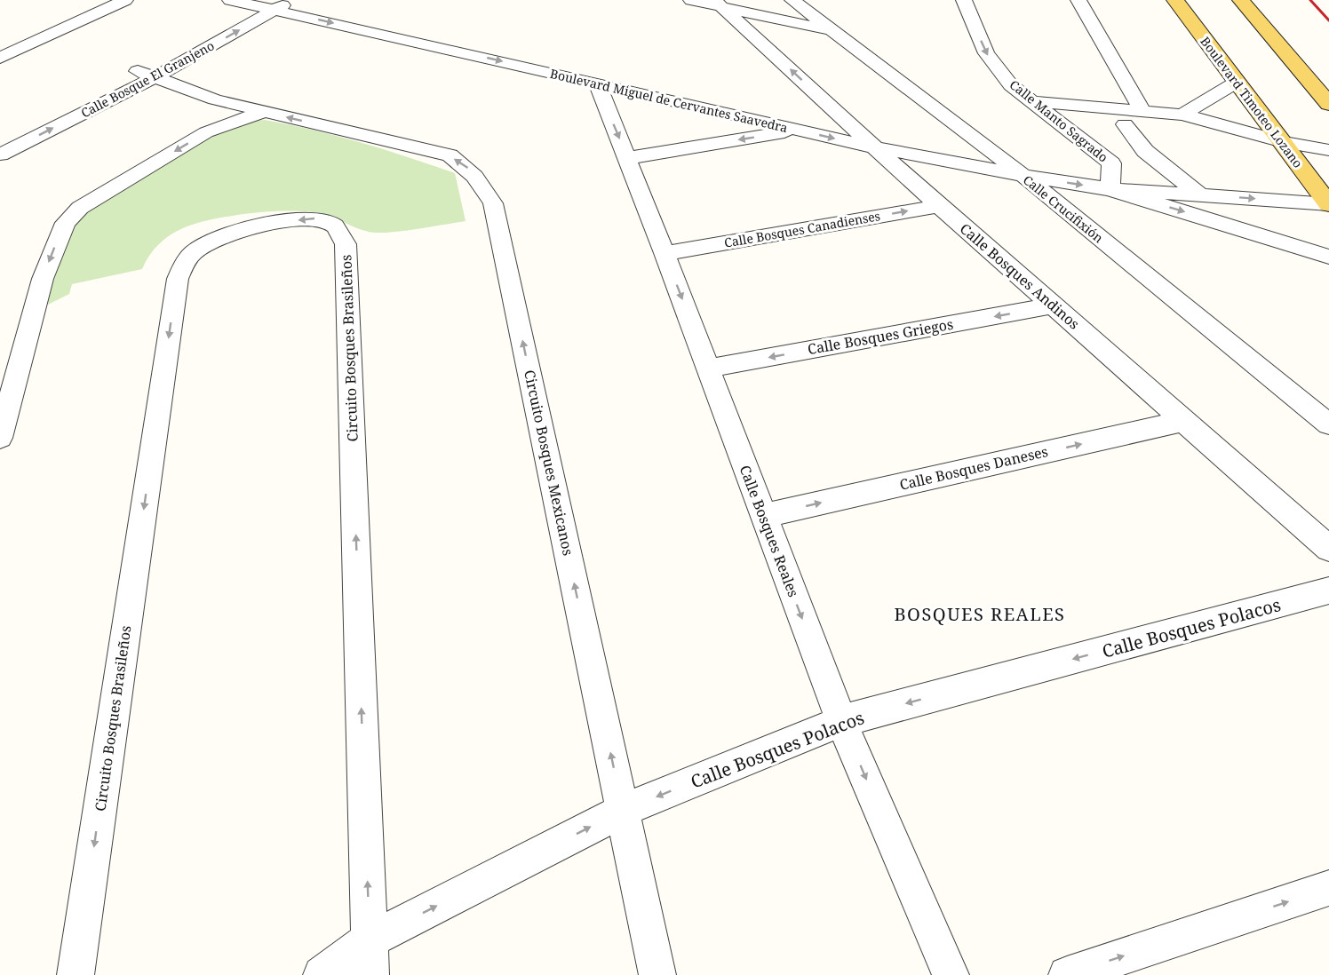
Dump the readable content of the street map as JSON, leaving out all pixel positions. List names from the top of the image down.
{
  "streets": {
    "main road": ["Boulevard Timoteo Lozano"],
    "street": [
      "Calle Bosque El Granjeno",
      "Boulevard Miguel de Cervantes Saavedra",
      "Calle Manto Sagrado",
      "Calle Crucifixión",
      "Calle Bosques Canadienses",
      "Calle Bosques Andinos",
      "Calle Bosques Griegos",
      "Circuito Bosques Brasileños",
      "Circuito Bosques Mexicanos",
      "Calle Bosques Daneses",
      "Calle Bosques Reales",
      "Calle Bosques Polacos"
    ]
  },
  "crossings": [
    ["Calle Bosque El Granjeno", "Boulevard Miguel de Cervantes Saavedra"],
    ["Calle Bosque El Granjeno", "Circuito Bosques Mexicanos"],
    ["Boulevard Miguel de Cervantes Saavedra", "Boulevard Timoteo Lozano"],
    ["Boulevard Miguel de Cervantes Saavedra", "Calle Manto Sagrado"],
    ["Boulevard Miguel de Cervantes Saavedra", "Calle Crucifixión"],
    ["Boulevard Miguel de Cervantes Saavedra", "Calle Bosques Andinos"],
    ["Boulevard Miguel de Cervantes Saavedra", "Calle Bosques Reales"],
    ["Calle Bosques Canadienses", "Calle Bosques Andinos"],
    ["Calle Bosques Canadienses", "Calle Bosques Reales"],
    ["Calle Bosques Andinos", "Calle Bosques Griegos"],
    ["Calle Bosques Andinos", "Calle Bosques Daneses"],
    ["Calle Bosques Griegos", "Calle Bosques Reales"],
    ["Circuito Bosques Brasileños", "Calle Bosques Polacos"],
    ["Circuito Bosques Mexicanos", "Calle Bosques Polacos"],
    ["Calle Bosques Daneses", "Calle Bosques Reales"],
    ["Calle Bosques Reales", "Calle Bosques Polacos"]
  ],
  "one_way": ["Circuito Bosques Mexicanos", "Calle Bosques Daneses", "Calle Bosques Reales"],
  "districts": ["BOSQUES REALES"]
}
